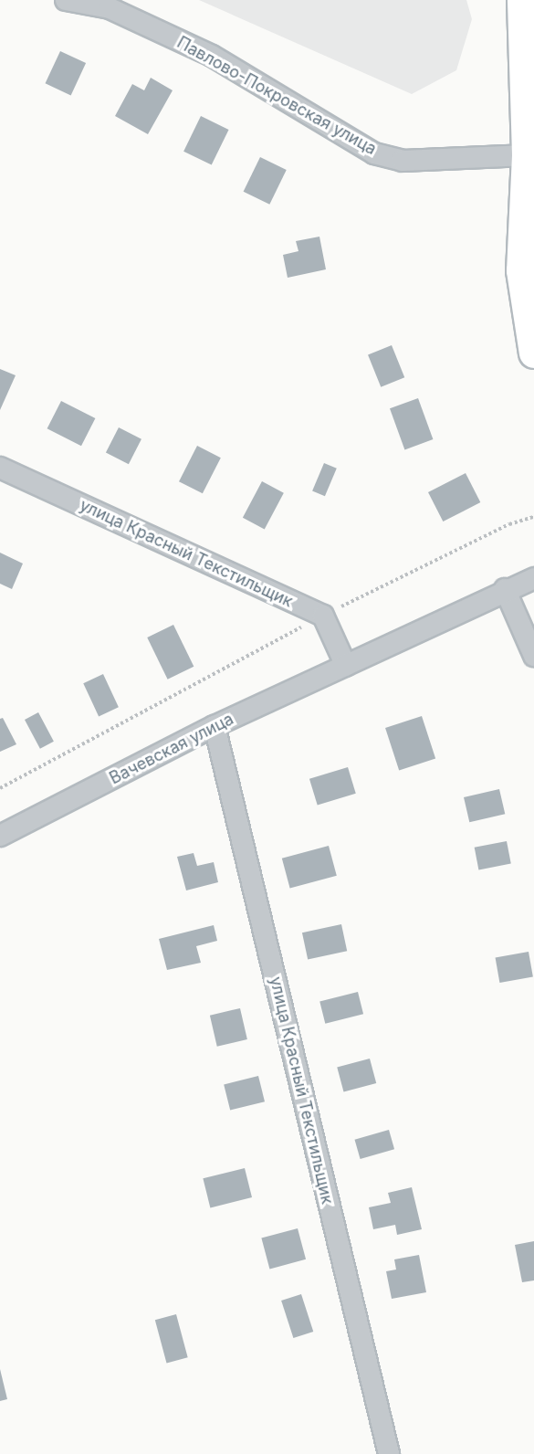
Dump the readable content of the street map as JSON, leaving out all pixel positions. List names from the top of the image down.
{
  "streets": {
    "street": ["Павлово-Покровская улица", "улица Красный Текстильщик", "Вачевская улица"]
  },
  "crossings": [
    ["улица Красный Текстильщик", "Вачевская улица"]
  ]
}
